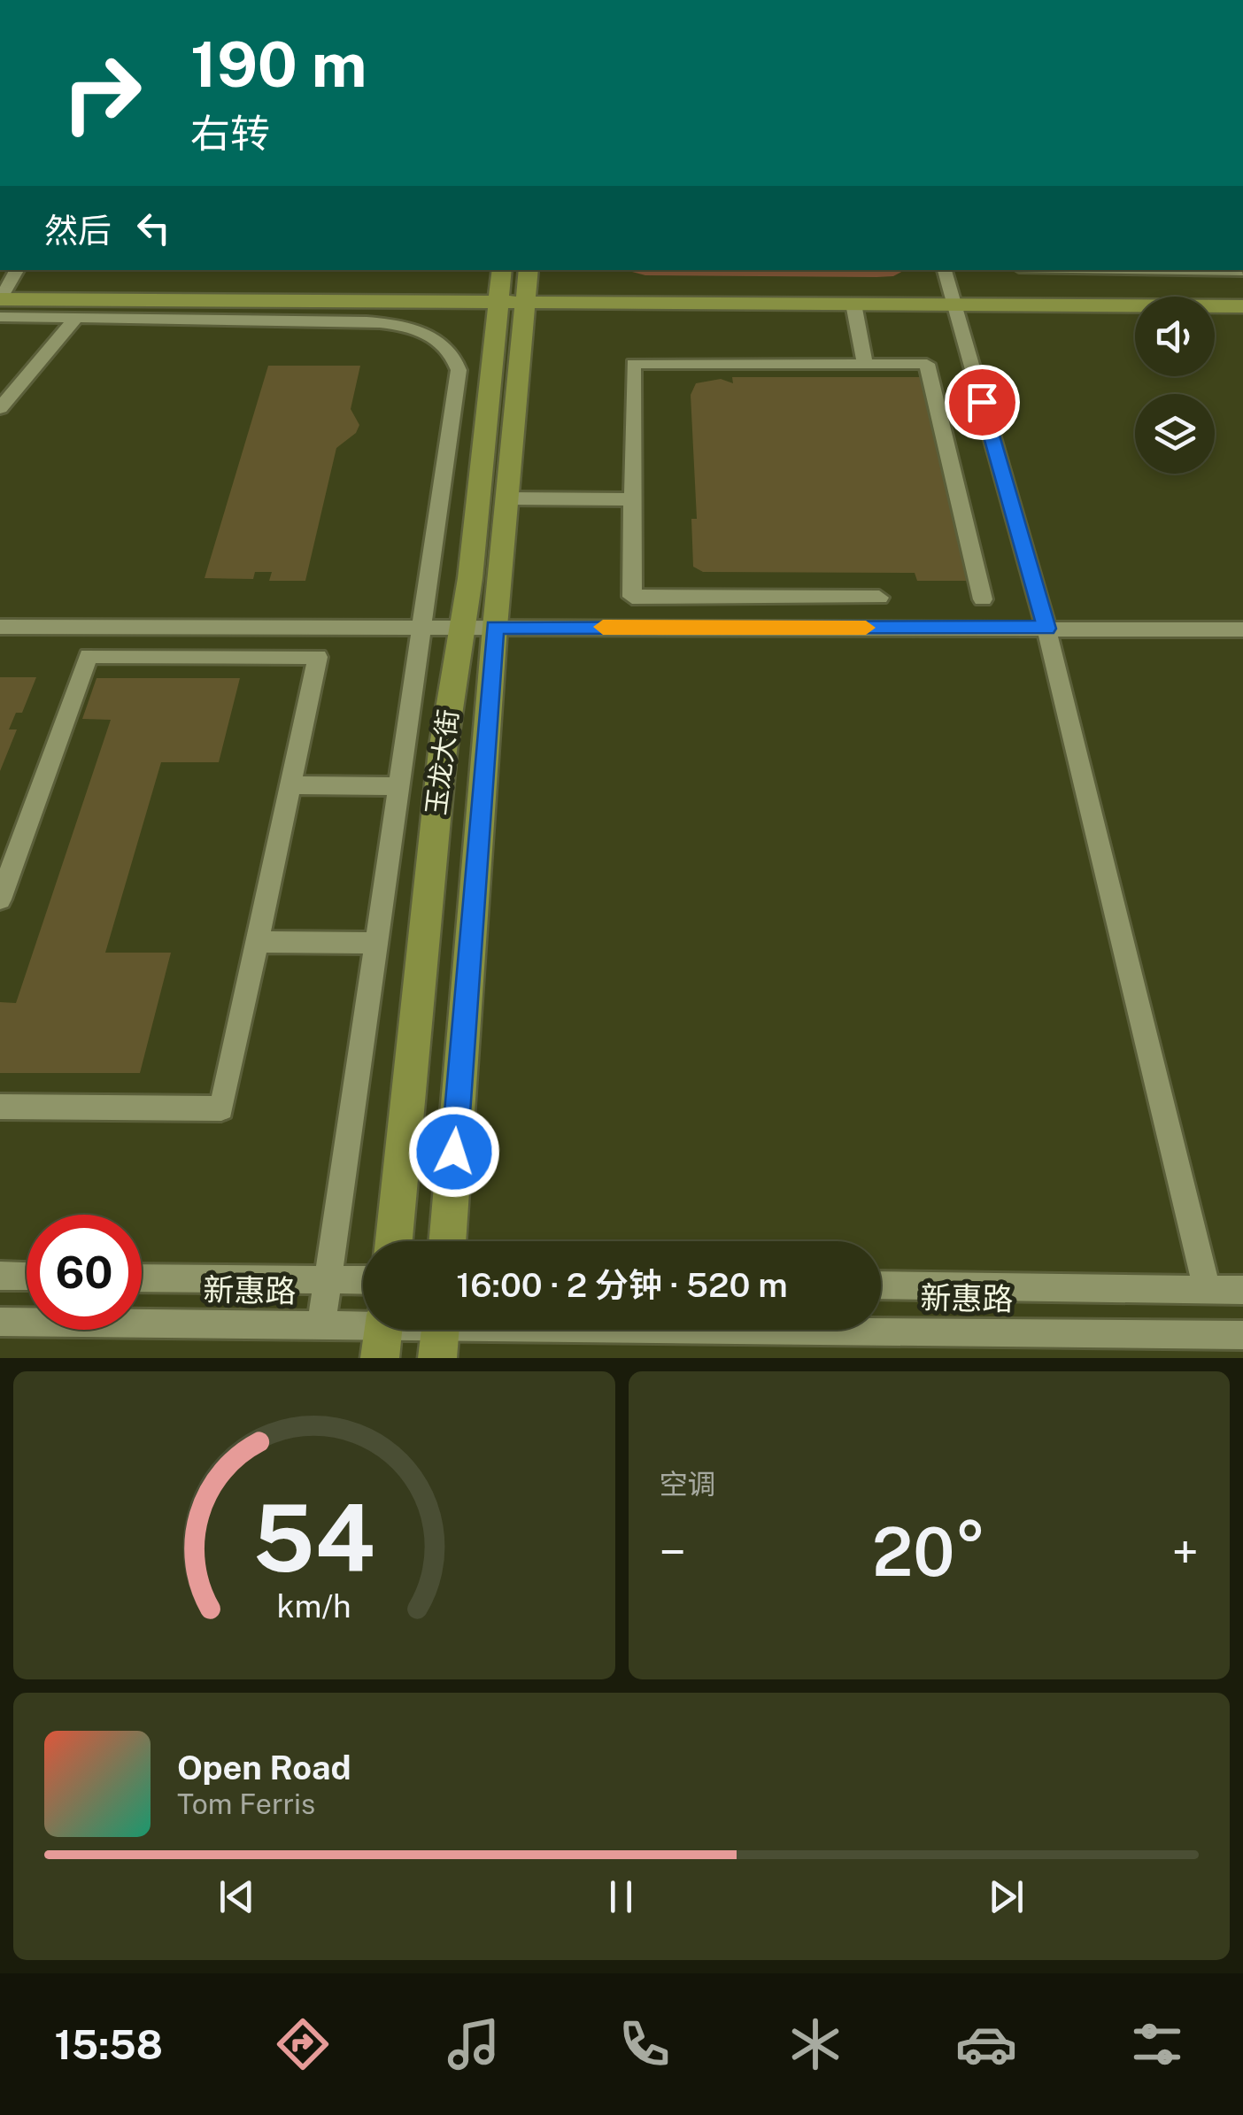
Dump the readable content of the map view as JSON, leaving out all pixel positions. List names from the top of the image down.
{
  "streets": {
    "main road": ["玉龙大街"],
    "street": ["新惠路"]
  },
  "page": {
    "turn": ["190 m", "右转"],
    "then": "然后",
    "limit": "60",
    "trip": "16:00 · 2 分钟 · 520 m",
    "tile": "空调",
    "heat": ["−", "20°", "+"],
    "song": ["Open Road", "Tom Ferris"],
    "tabs": "15:58",
    "gauge": ["54", "km/h"]
  }
}
